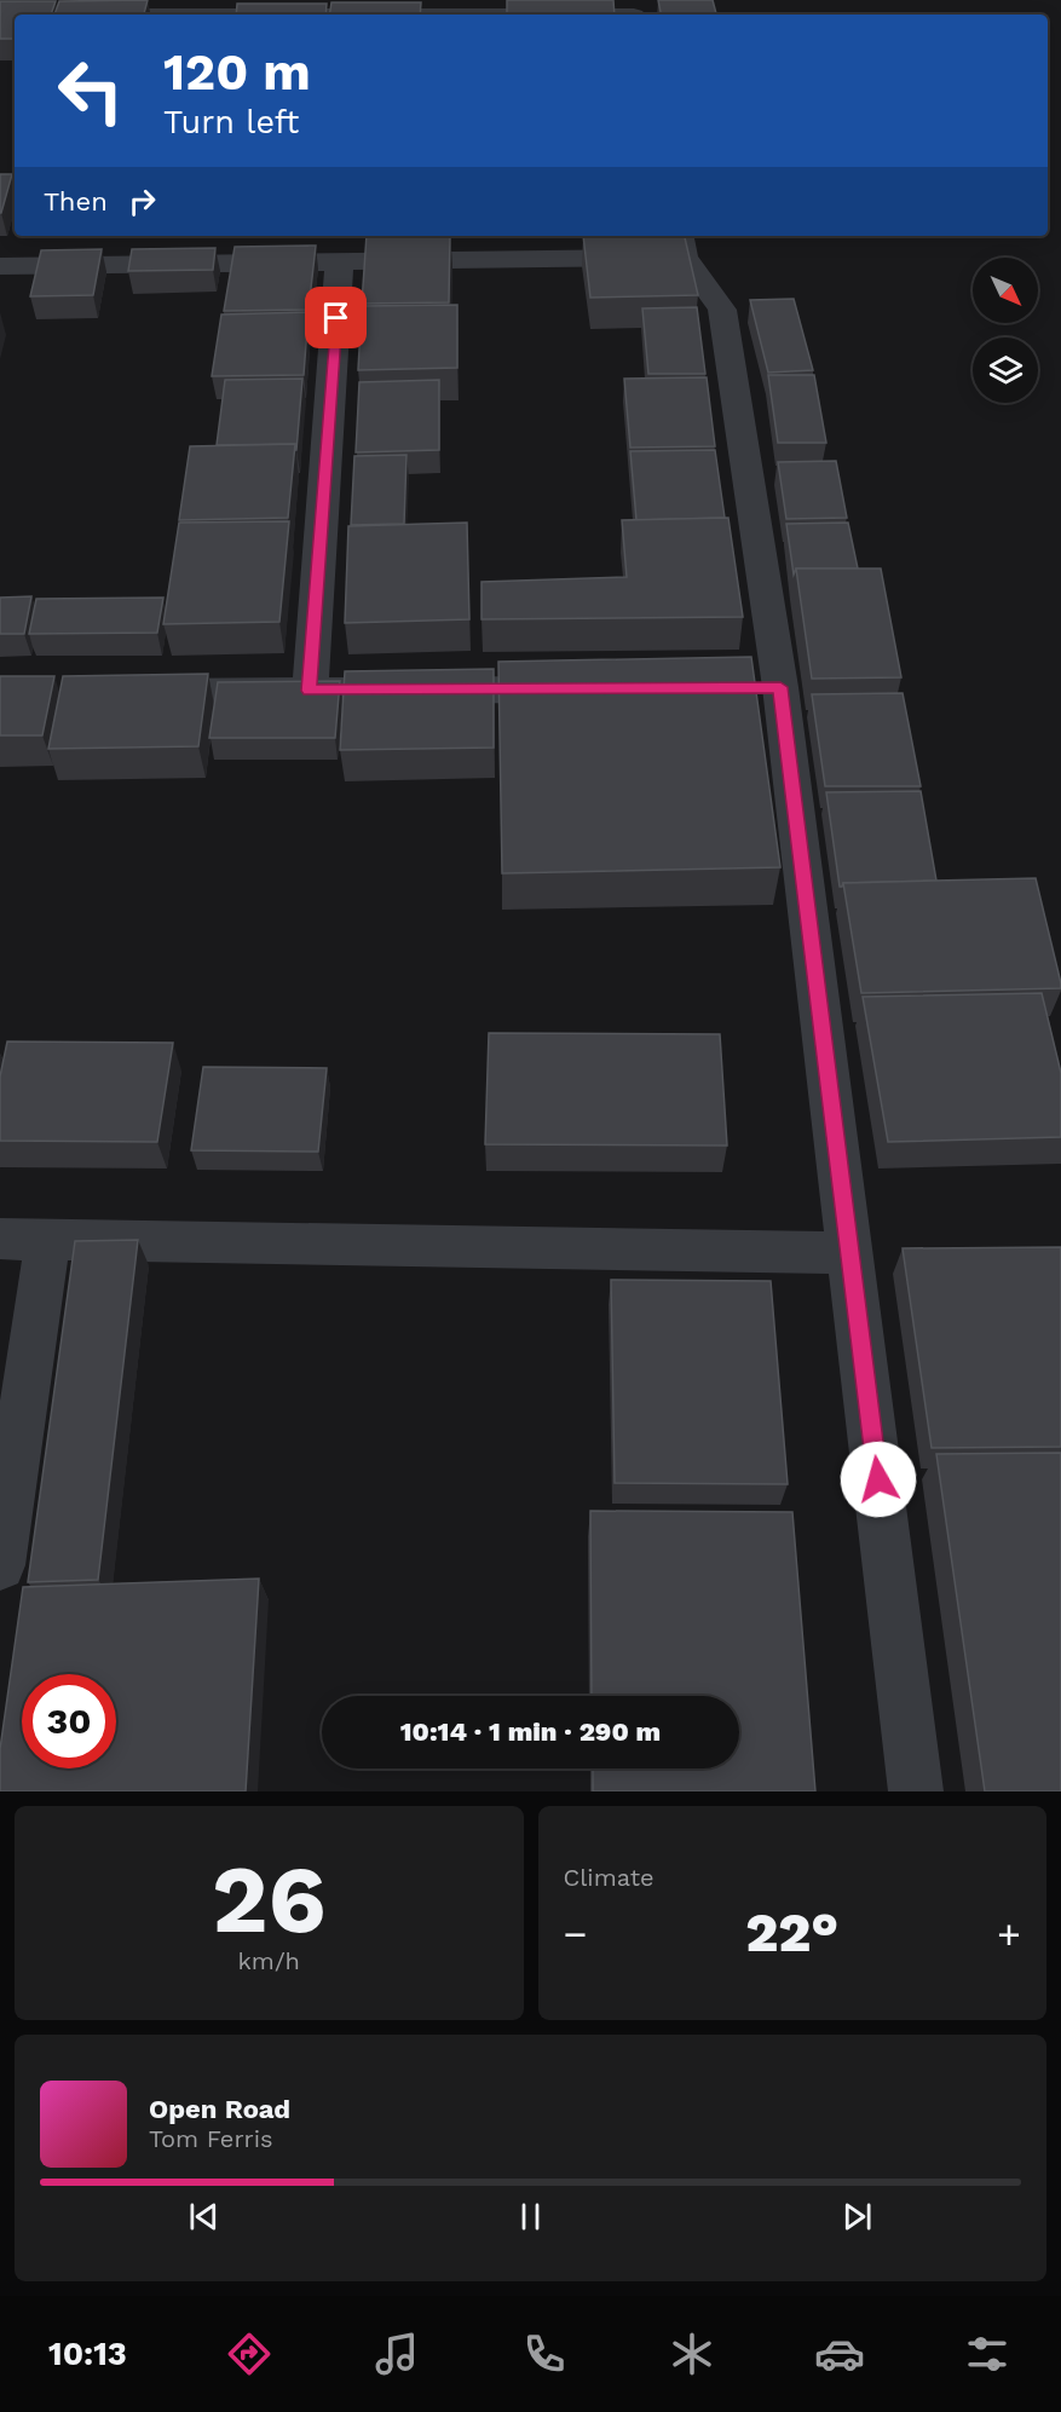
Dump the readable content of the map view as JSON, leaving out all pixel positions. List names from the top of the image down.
{
  "north": "bottom right",
  "page": {
    "turn": ["120 m", "Turn left"],
    "then": "Then",
    "limit": "30",
    "trip": "10:14 · 1 min · 290 m",
    "tile": [
      ["26", "km/h"],
      "Climate"
    ],
    "heat": ["−", "22°", "+"],
    "song": ["Open Road", "Tom Ferris"],
    "tabs": "10:13"
  }
}
